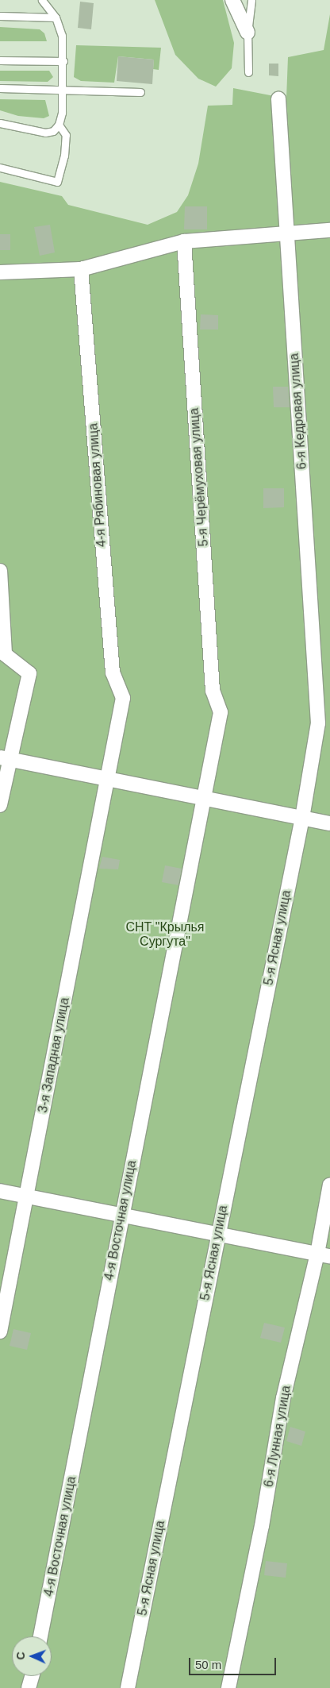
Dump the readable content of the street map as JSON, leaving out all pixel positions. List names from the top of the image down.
{
  "streets": {
    "street": [
      "6-я Кедровая улица",
      "5-я Черёмуховая улица",
      "4-я Рябиновая улица",
      "5-я Ясная улица",
      "3-я Западная улица",
      "4-я Восточная улица",
      "6-я Лунная улица"
    ]
  },
  "crossings": [
    ["6-я Кедровая улица", "5-я Ясная улица"],
    ["5-я Черёмуховая улица", "4-я Восточная улица"],
    ["4-я Рябиновая улица", "3-я Западная улица"]
  ],
  "parks": ["CНТ \"Крылья Сургута\""],
  "scale_bar": "50 m",
  "north": "left"
}
